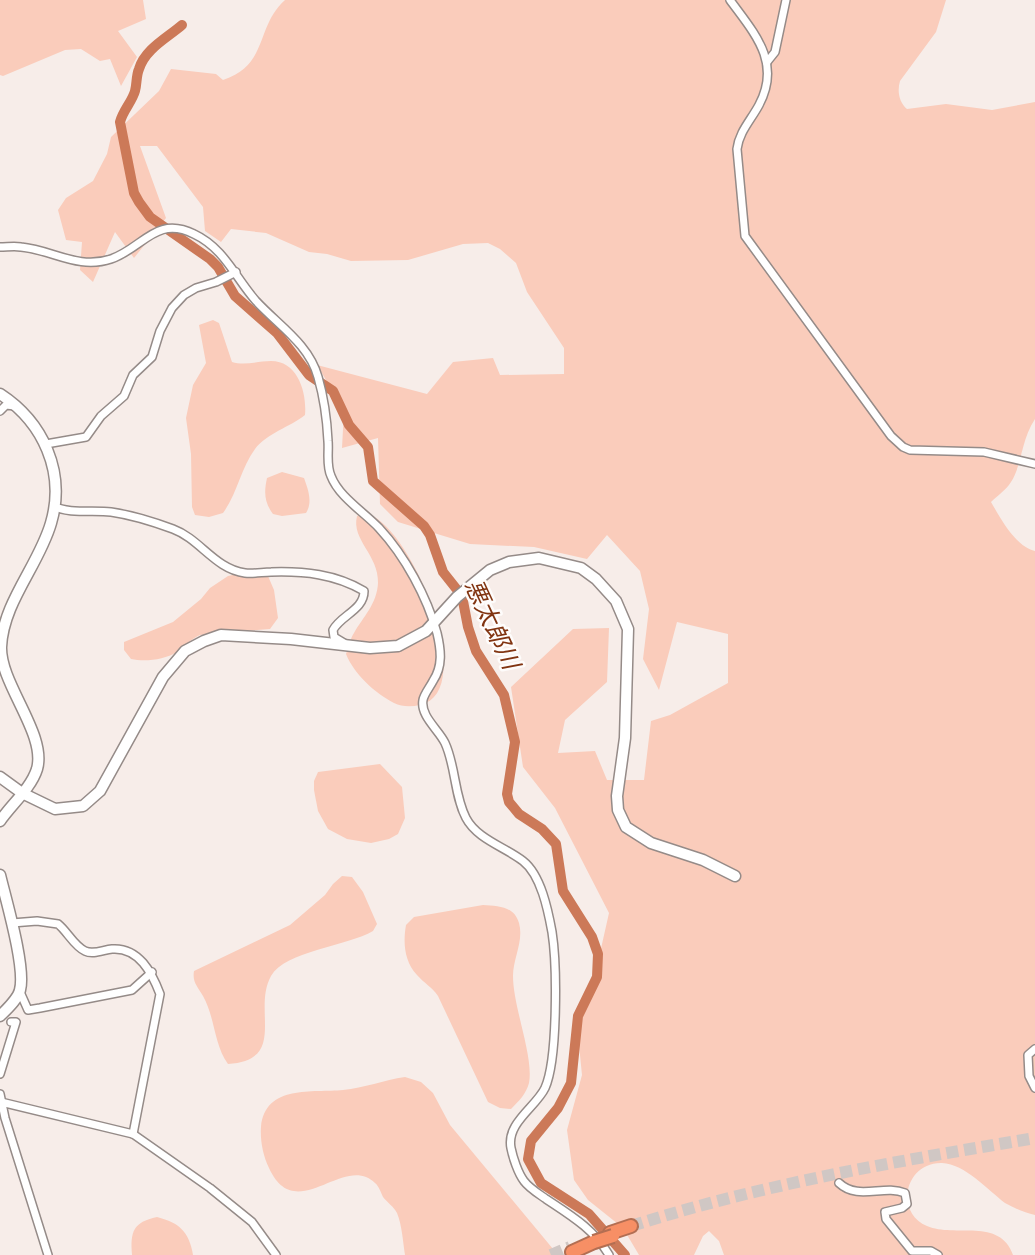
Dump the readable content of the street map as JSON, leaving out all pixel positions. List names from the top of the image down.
{
  "water": ["悪太郎川"]
}
